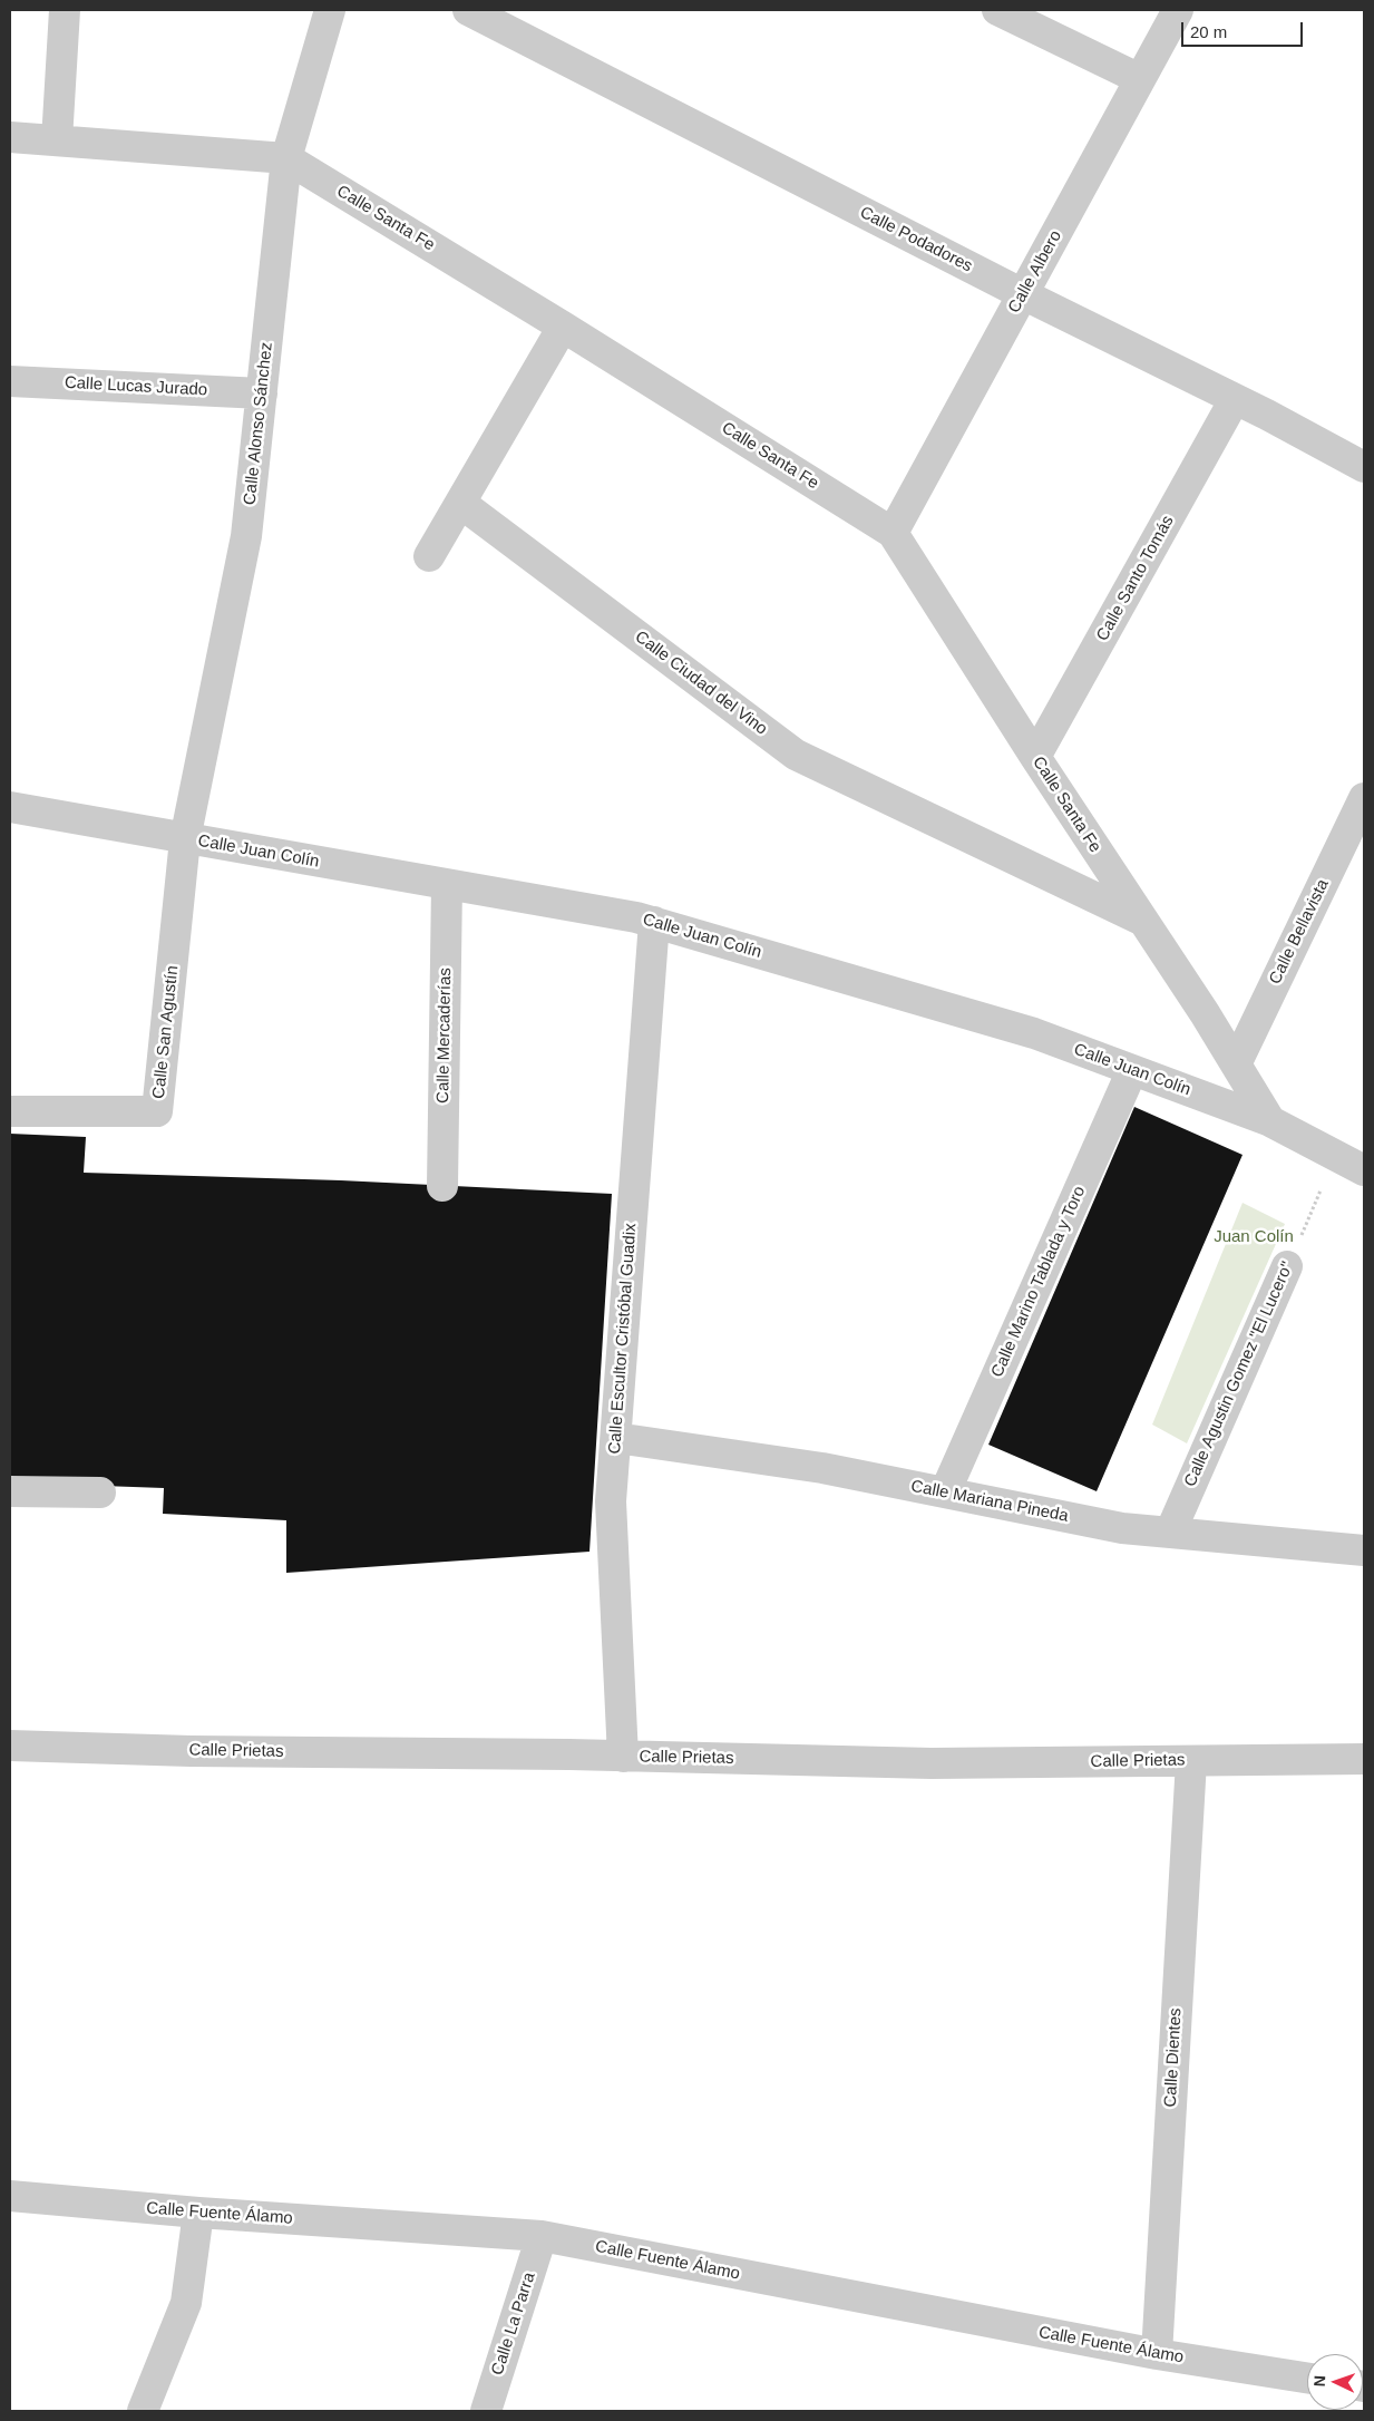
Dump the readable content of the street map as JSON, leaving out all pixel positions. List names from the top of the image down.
{
  "streets": {
    "street": [
      "Calle Santa Fe",
      "Calle Podadores",
      "Calle Albero",
      "Calle Lucas Jurado",
      "Calle Alonso Sánchez",
      "Calle Santo Tomás",
      "Calle Ciudad del Vino",
      "Calle Juan Colín",
      "Calle Bellavista",
      "Calle San Agustín",
      "Calle Mercaderías",
      "Calle Marino Tablada y Toro",
      "Calle Escultor Cristóbal Guadix",
      "Calle Agustin Gomez \"El Lucero\"",
      "Calle Mariana Pineda",
      "Calle Prietas",
      "Calle Dientes",
      "Calle Fuente Álamo",
      "Calle La Parra"
    ]
  },
  "crossings": [
    ["Calle Santa Fe", "Calle Albero"],
    ["Calle Santa Fe", "Calle Alonso Sánchez"],
    ["Calle Santa Fe", "Calle Santo Tomás"],
    ["Calle Santa Fe", "Calle Ciudad del Vino"],
    ["Calle Santa Fe", "Calle Juan Colín"],
    ["Calle Santa Fe", "Calle Bellavista"],
    ["Calle Podadores", "Calle Albero"],
    ["Calle Podadores", "Calle Santo Tomás"],
    ["Calle Lucas Jurado", "Calle Alonso Sánchez"],
    ["Calle Alonso Sánchez", "Calle Juan Colín"],
    ["Calle Alonso Sánchez", "Calle San Agustín"],
    ["Calle Juan Colín", "Calle San Agustín"],
    ["Calle Juan Colín", "Calle Mercaderías"],
    ["Calle Juan Colín", "Calle Marino Tablada y Toro"],
    ["Calle Juan Colín", "Calle Escultor Cristóbal Guadix"],
    ["Calle Juan Colín", "Calle Agustin Gomez \"El Lucero\""],
    ["Calle Marino Tablada y Toro", "Calle Mariana Pineda"],
    ["Calle Escultor Cristóbal Guadix", "Calle Mariana Pineda"],
    ["Calle Escultor Cristóbal Guadix", "Calle Prietas"],
    ["Calle Agustin Gomez \"El Lucero\"", "Calle Mariana Pineda"],
    ["Calle Prietas", "Calle Dientes"],
    ["Calle Dientes", "Calle Fuente Álamo"],
    ["Calle Fuente Álamo", "Calle La Parra"]
  ],
  "parks": ["Juan Colín"],
  "scale_bar": "20 m",
  "north": "left"
}
